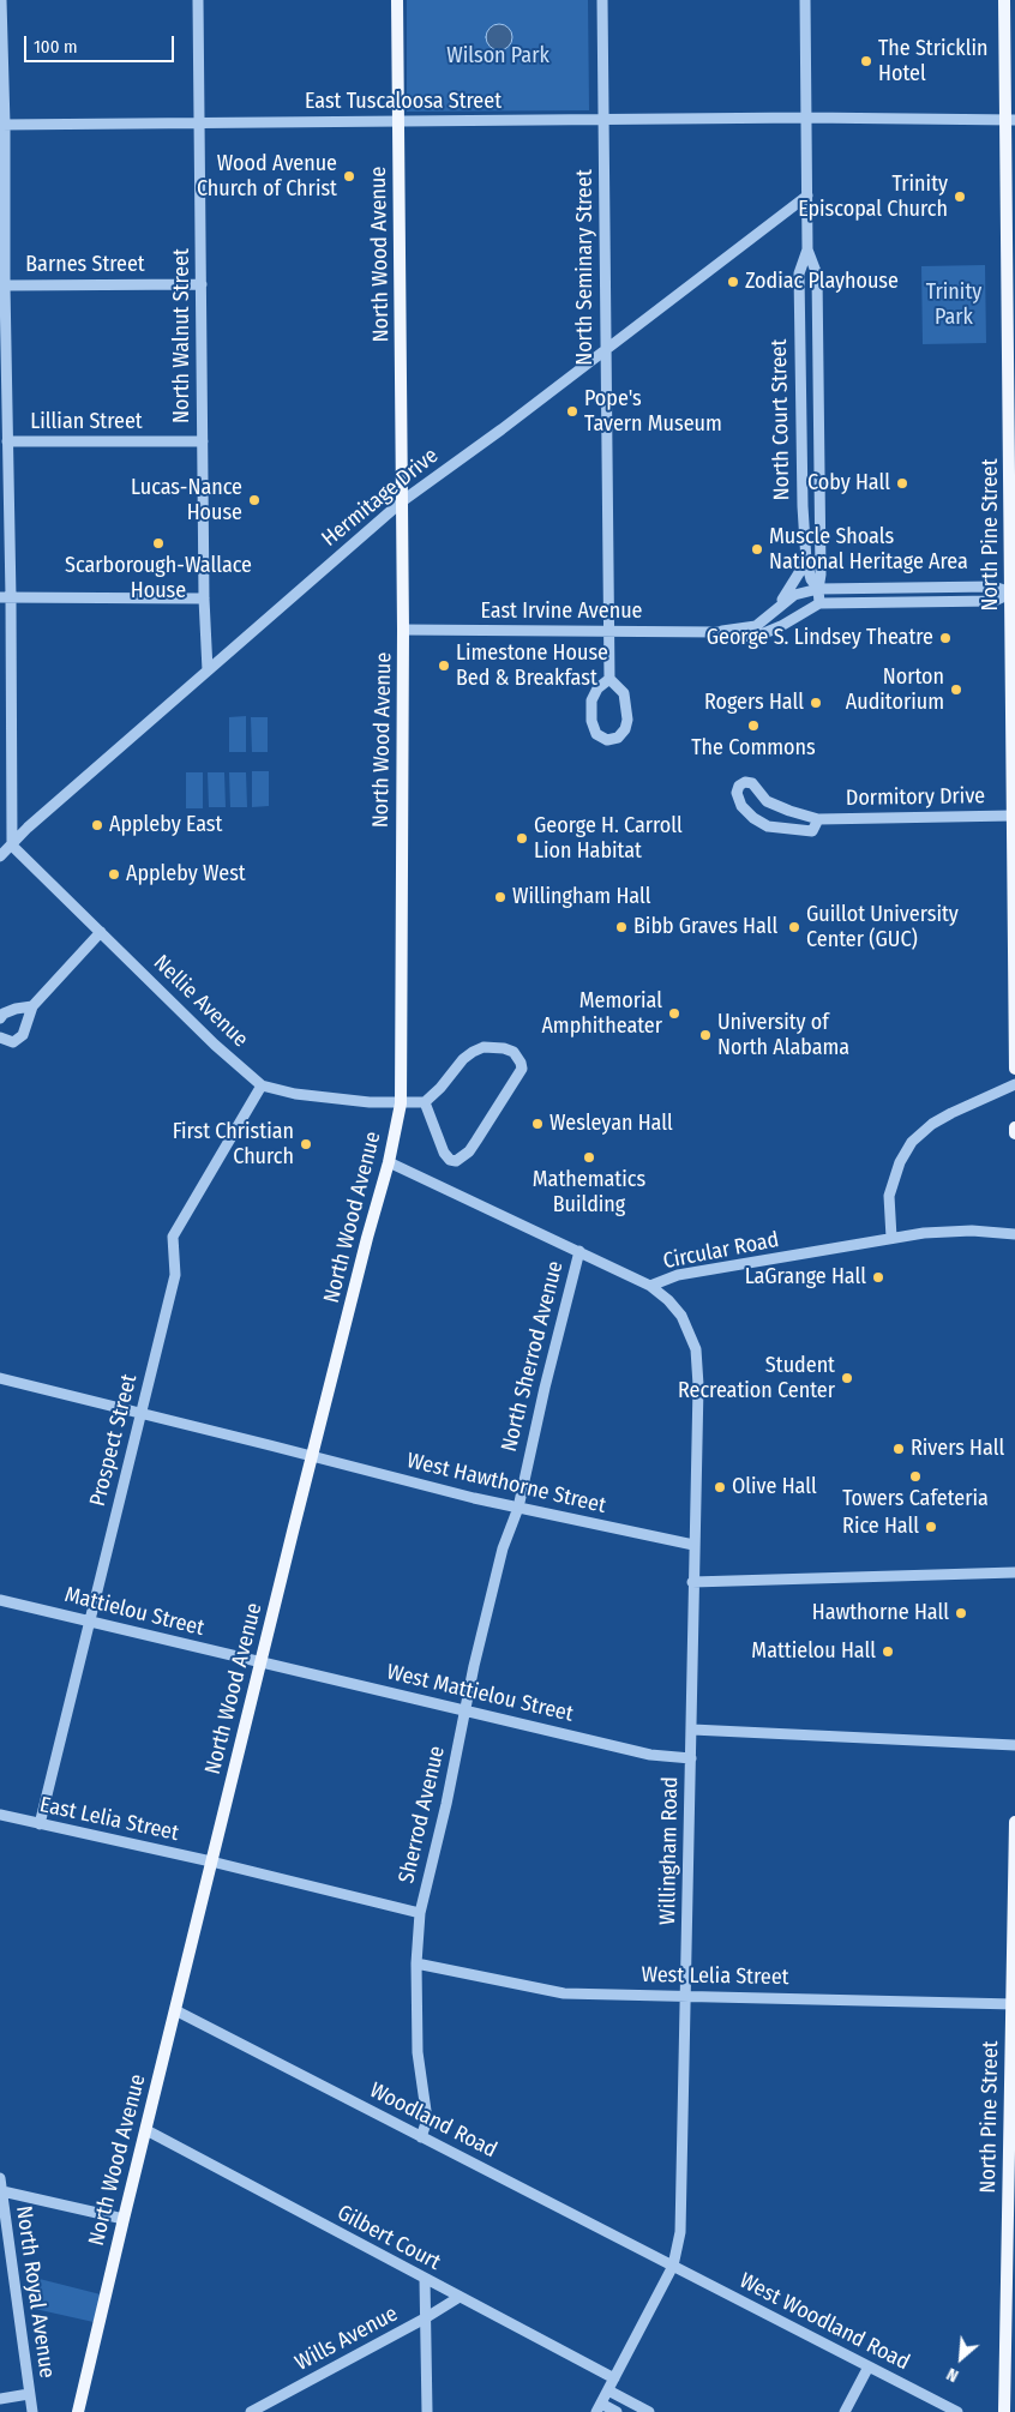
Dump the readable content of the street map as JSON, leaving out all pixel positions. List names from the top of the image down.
{
  "streets": {
    "main road": ["North Wood Avenue", "North Pine Street"],
    "street": [
      "East Tuscaloosa Street",
      "Barnes Street",
      "North Seminary Street",
      "North Walnut Street",
      "North Court Street",
      "Lillian Street",
      "Hermitage Drive",
      "East Irvine Avenue",
      "Dormitory Drive",
      "Nellie Avenue",
      "Circular Road",
      "North Sherrod Avenue",
      "Prospect Street",
      "West Hawthorne Street",
      "Mattielou Street",
      "West Mattielou Street",
      "Sherrod Avenue",
      "East Lelia Street",
      "Willingham Road",
      "West Lelia Street",
      "Woodland Road",
      "Gilbert Court",
      "North Royal Avenue",
      "West Woodland Road",
      "Wills Avenue"
    ]
  },
  "crossings": [
    ["East Tuscaloosa Street", "North Wood Avenue"],
    ["East Tuscaloosa Street", "North Seminary Street"],
    ["East Tuscaloosa Street", "North Walnut Street"],
    ["East Tuscaloosa Street", "North Court Street"],
    ["East Tuscaloosa Street", "North Pine Street"],
    ["North Wood Avenue", "Hermitage Drive"],
    ["North Wood Avenue", "East Irvine Avenue"],
    ["North Wood Avenue", "Nellie Avenue"],
    ["North Wood Avenue", "Circular Road"],
    ["North Wood Avenue", "West Hawthorne Street"],
    ["North Wood Avenue", "Mattielou Street"],
    ["North Wood Avenue", "West Mattielou Street"],
    ["North Wood Avenue", "East Lelia Street"],
    ["North Wood Avenue", "Woodland Road"],
    ["North Wood Avenue", "Gilbert Court"],
    ["Barnes Street", "North Walnut Street"],
    ["North Seminary Street", "Hermitage Drive"],
    ["North Seminary Street", "East Irvine Avenue"],
    ["North Walnut Street", "Lillian Street"],
    ["North Walnut Street", "Hermitage Drive"],
    ["North Court Street", "Hermitage Drive"],
    ["North Court Street", "East Irvine Avenue"],
    ["Hermitage Drive", "Nellie Avenue"],
    ["North Pine Street", "East Irvine Avenue"],
    ["North Pine Street", "Dormitory Drive"],
    ["North Pine Street", "West Lelia Street"],
    ["Nellie Avenue", "Prospect Street"],
    ["Circular Road", "North Sherrod Avenue"],
    ["Circular Road", "Willingham Road"],
    ["North Sherrod Avenue", "West Hawthorne Street"],
    ["North Sherrod Avenue", "Sherrod Avenue"],
    ["Prospect Street", "West Hawthorne Street"],
    ["Prospect Street", "Mattielou Street"],
    ["Prospect Street", "East Lelia Street"],
    ["West Hawthorne Street", "Sherrod Avenue"],
    ["West Hawthorne Street", "Willingham Road"],
    ["Mattielou Street", "West Mattielou Street"],
    ["West Mattielou Street", "Sherrod Avenue"],
    ["West Mattielou Street", "Willingham Road"],
    ["Sherrod Avenue", "West Lelia Street"],
    ["Sherrod Avenue", "Woodland Road"],
    ["Willingham Road", "West Lelia Street"],
    ["Willingham Road", "Woodland Road"],
    ["Willingham Road", "Gilbert Court"],
    ["Willingham Road", "West Woodland Road"],
    ["Woodland Road", "West Woodland Road"],
    ["Gilbert Court", "Wills Avenue"]
  ],
  "parks": ["Wilson Park", "Trinity Park"],
  "places": [
    "The Stricklin Hotel",
    "Wood Avenue Church of Christ",
    "Trinity Episcopal Church",
    "Zodiac Playhouse",
    "Pope's Tavern Museum",
    "Coby Hall",
    "Lucas-Nance House",
    "Scarborough-Wallace House",
    "Muscle Shoals National Heritage Area",
    "George S. Lindsey Theatre",
    "Limestone House Bed & Breakfast",
    "Norton Auditorium",
    "Rogers Hall",
    "The Commons",
    "Appleby East",
    "George H. Carroll Lion Habitat",
    "Appleby West",
    "Willingham Hall",
    "Bibb Graves Hall",
    "Guillot University Center (GUC)",
    "Memorial Amphitheater",
    "University of North Alabama",
    "Wesleyan Hall",
    "First Christian Church",
    "Mathematics Building",
    "LaGrange Hall",
    "Student Recreation Center",
    "Rivers Hall",
    "Towers Cafeteria",
    "Olive Hall",
    "Rice Hall",
    "Hawthorne Hall",
    "Mattielou Hall"
  ],
  "scale_bar": "100 m",
  "north": "bottom left"
}
